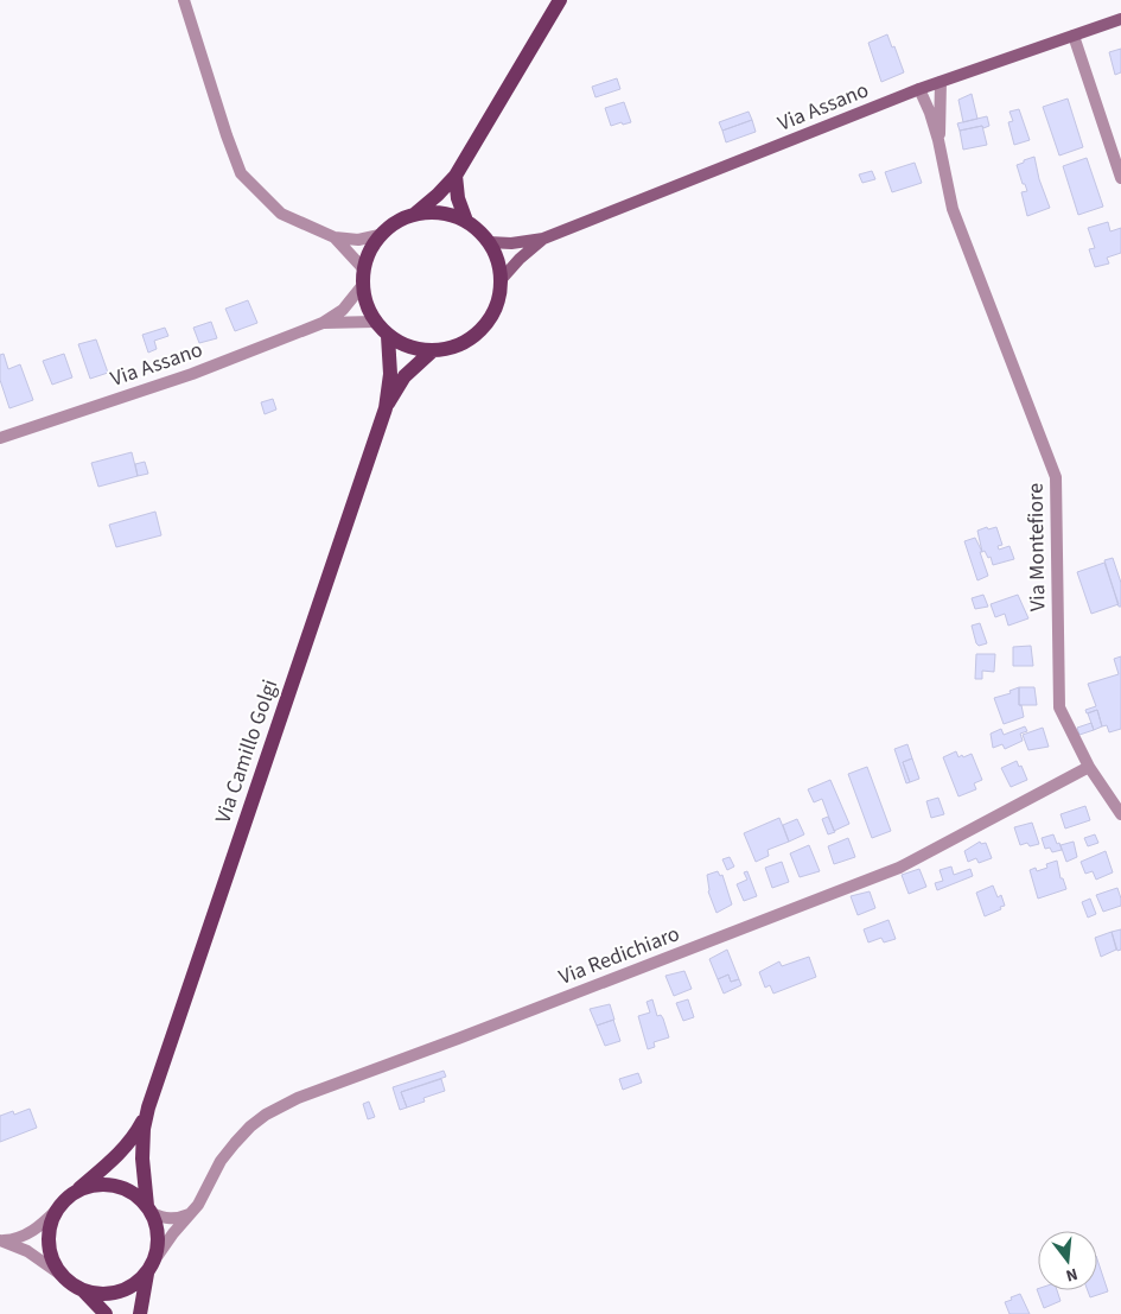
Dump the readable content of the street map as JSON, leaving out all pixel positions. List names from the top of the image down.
{
  "streets": {
    "main road": ["Via Assano", "Via Camillo Golgi"],
    "street": ["Via Montefiore", "Via Redichiaro"]
  },
  "crossings": [
    ["Via Assano", "Via Montefiore"],
    ["Via Assano", "Via Camillo Golgi"],
    ["Via Montefiore", "Via Redichiaro"],
    ["Via Camillo Golgi", "Via Redichiaro"]
  ],
  "north": "bottom"
}
